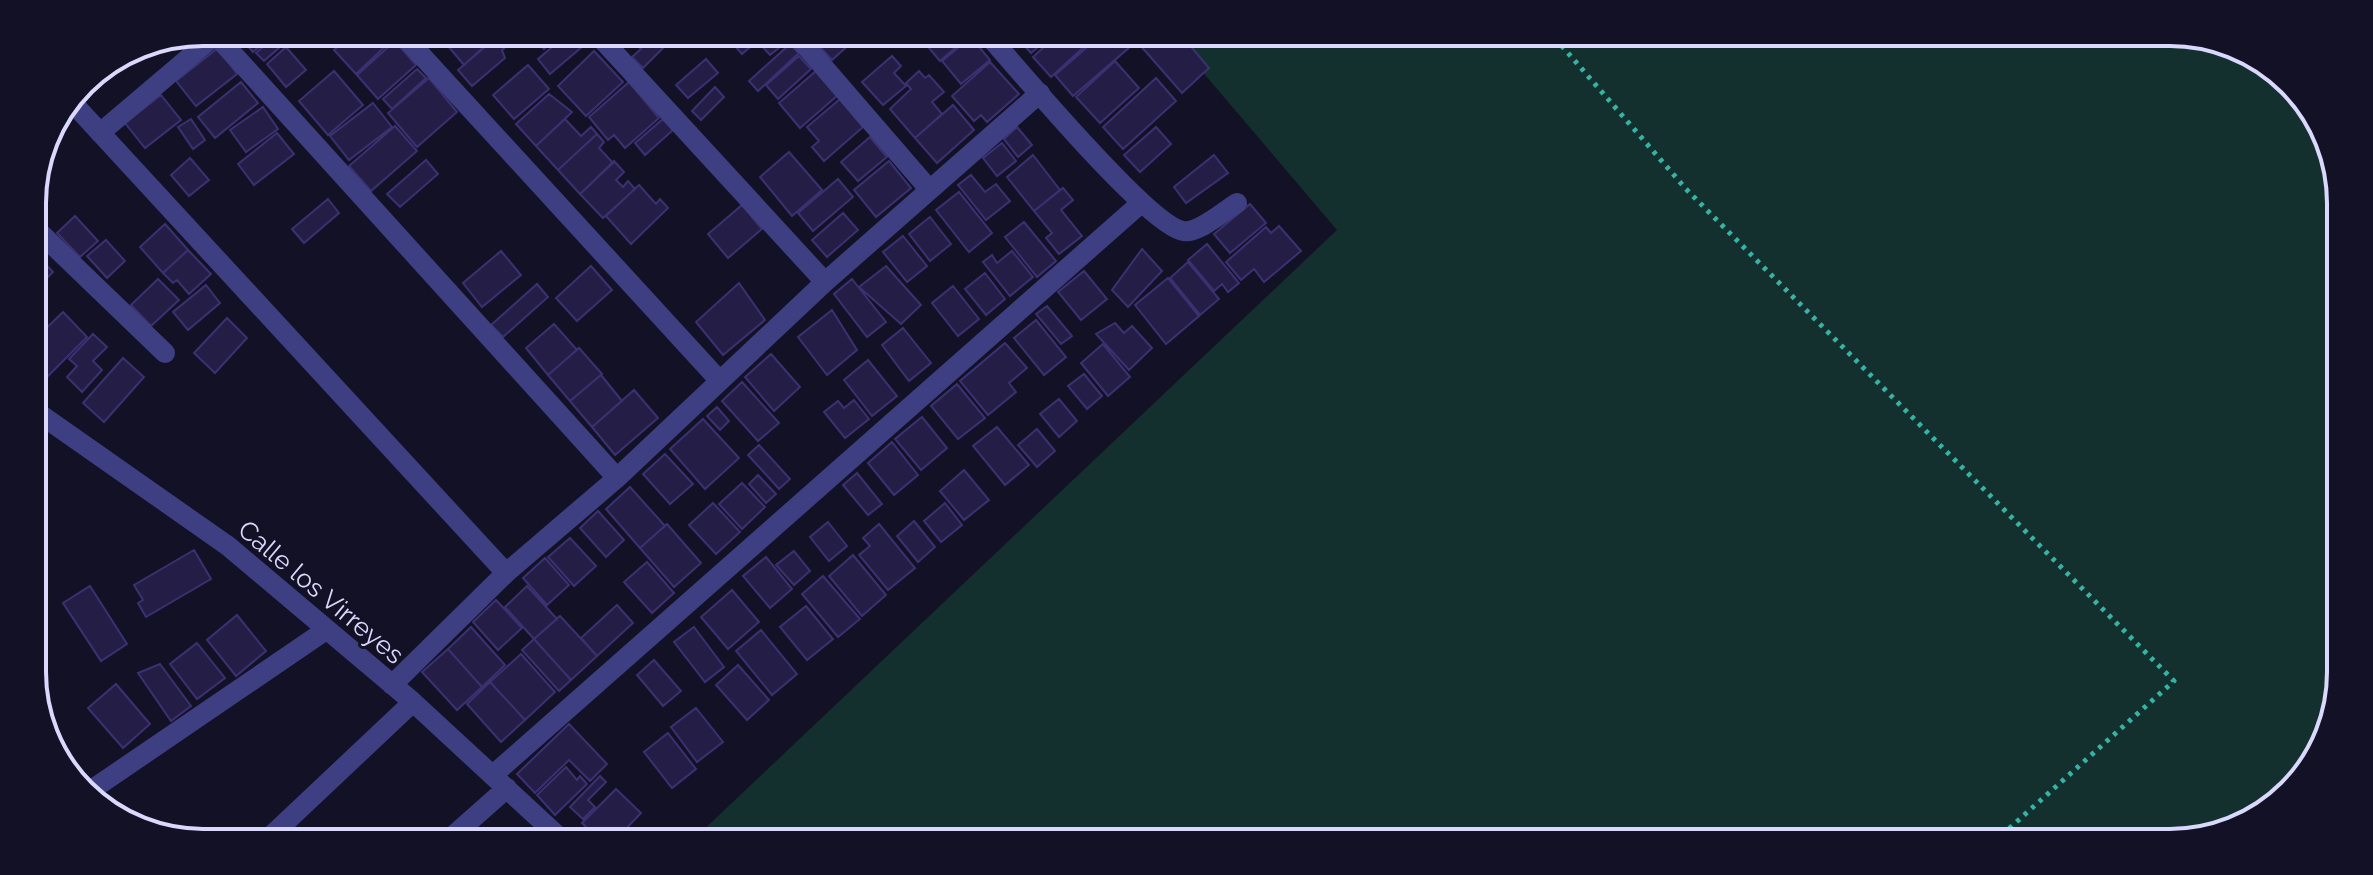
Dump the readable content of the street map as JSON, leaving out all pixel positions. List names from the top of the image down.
{
  "streets": {
    "street": ["Calle los Virreyes"]
  }
}
